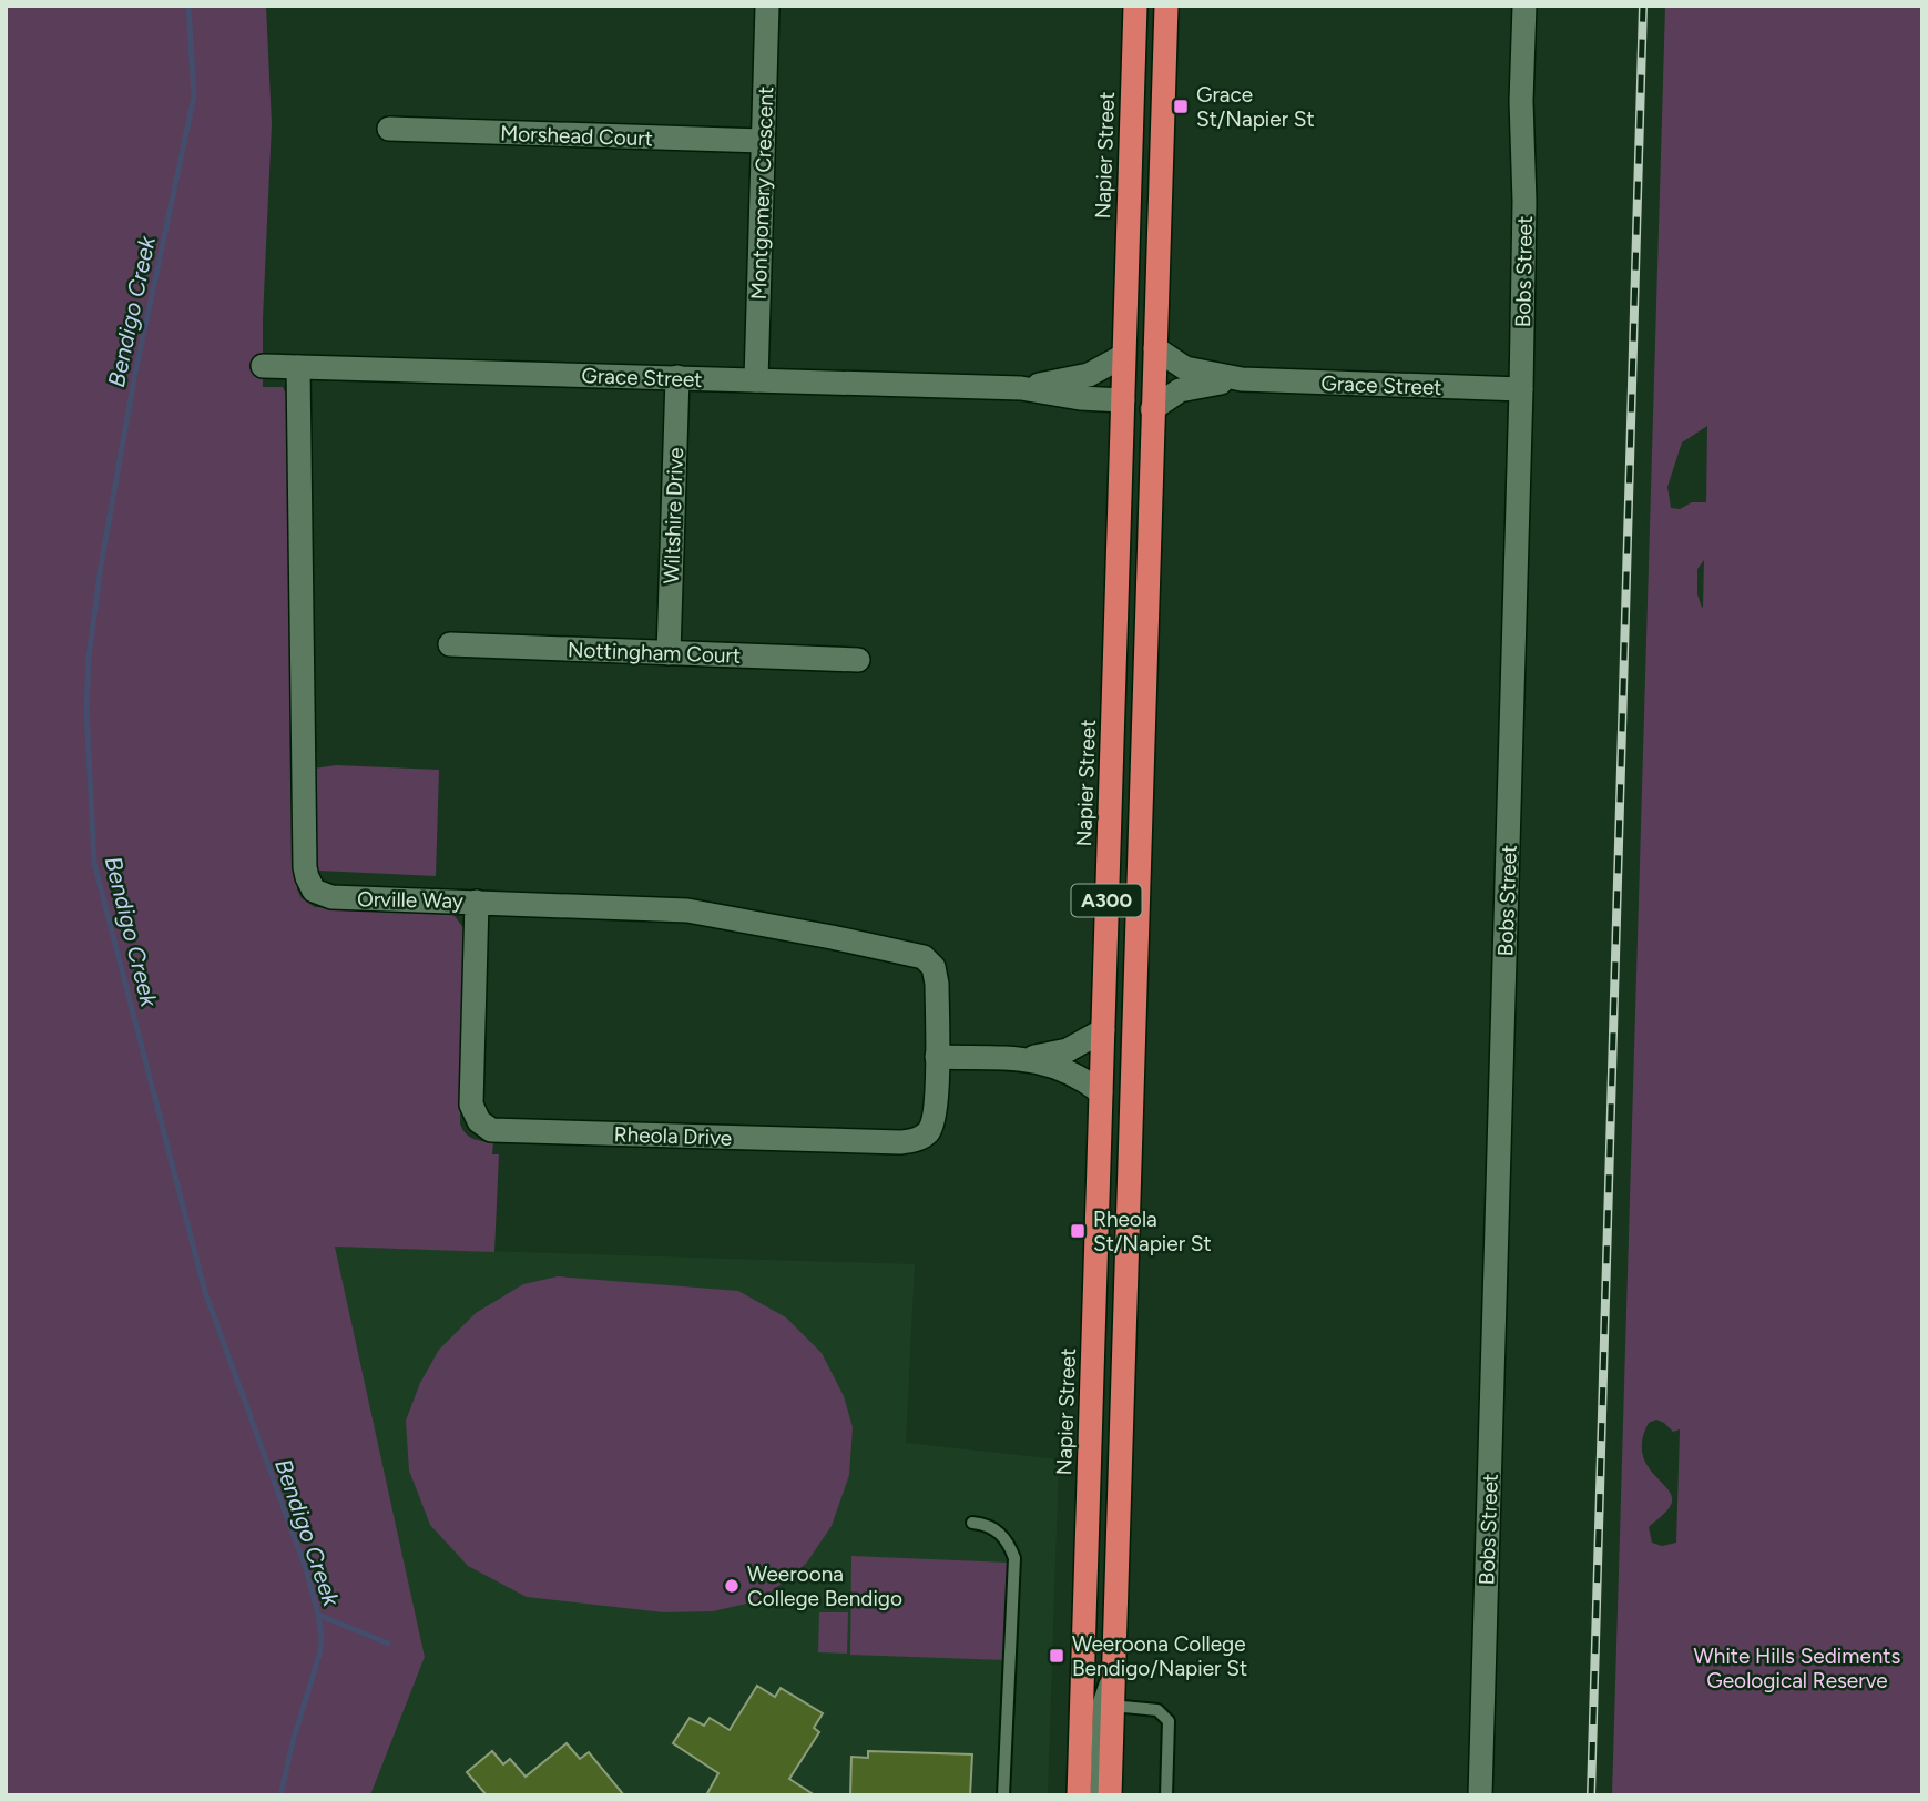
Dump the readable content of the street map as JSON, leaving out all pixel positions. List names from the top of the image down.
{
  "streets": {
    "highway": ["Napier Street", "A300"],
    "street": [
      "Morshead Court",
      "Montgomery Crescent",
      "Bobs Street",
      "Grace Street",
      "Wiltshire Drive",
      "Nottingham Court",
      "Orville Way",
      "Rheola Drive"
    ]
  },
  "crossings": [
    ["Morshead Court", "Montgomery Crescent"],
    ["Napier Street", "Grace Street"],
    ["Montgomery Crescent", "Grace Street"],
    ["Bobs Street", "Grace Street"],
    ["Grace Street", "Wiltshire Drive"],
    ["Grace Street", "Orville Way"],
    ["Grace Street", "A300"],
    ["Wiltshire Drive", "Nottingham Court"],
    ["Orville Way", "Rheola Drive"]
  ],
  "water": ["Bendigo Creek"],
  "parks": ["White Hills Sediments Geological Reserve"],
  "places": {
    "transit": ["Grace St/Napier St", "Rheola St/Napier St", "Weeroona College Bendigo/Napier St"],
    "other": ["Weeroona College Bendigo"]
  }
}
